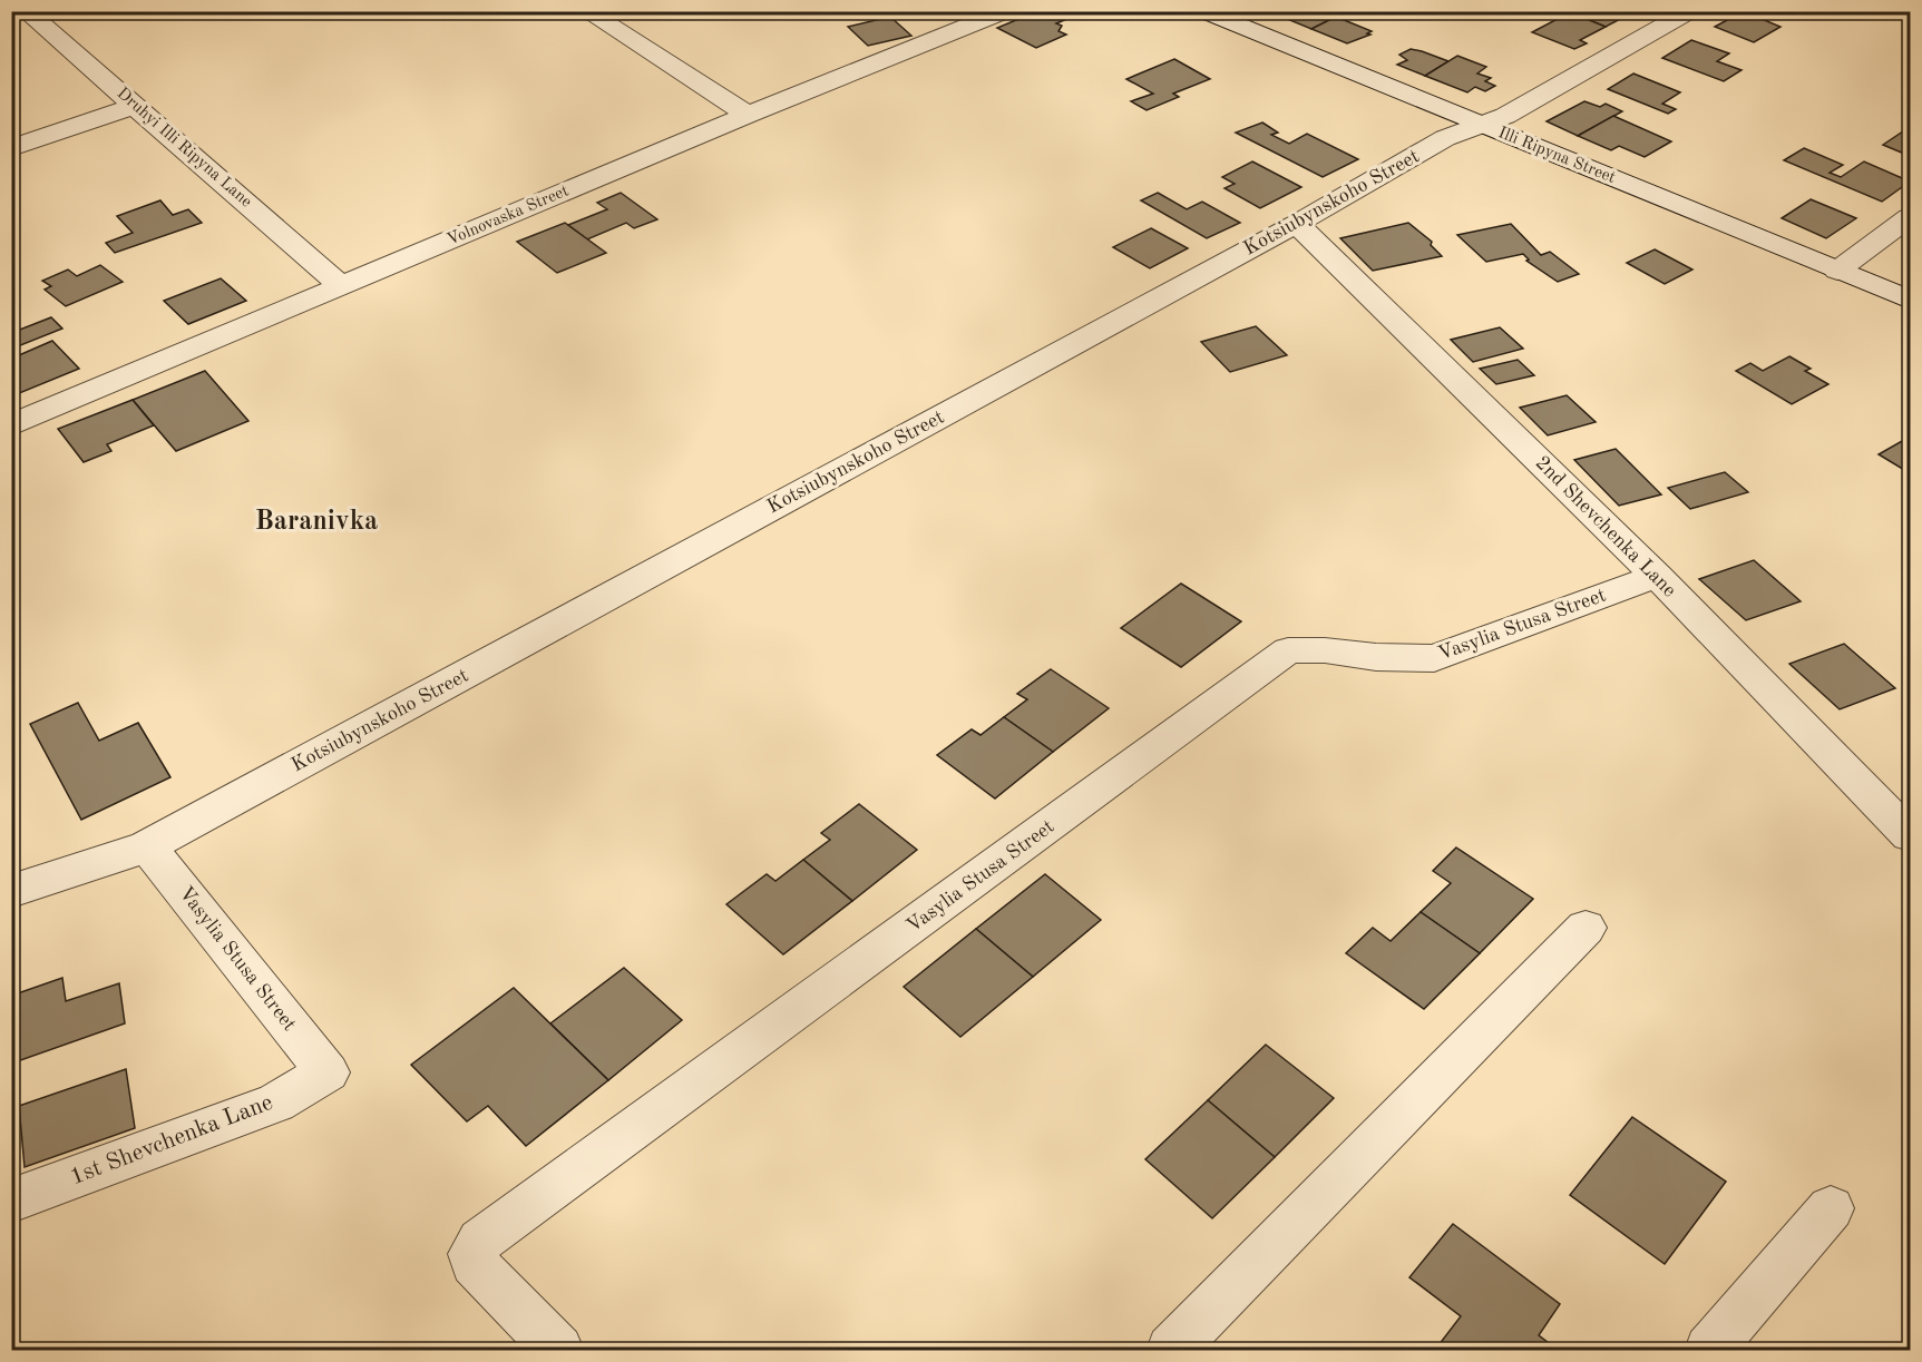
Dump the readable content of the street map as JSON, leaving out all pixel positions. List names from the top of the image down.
{
  "streets": {
    "street": [
      "Druhyi Illi Ripyna Lane",
      "Illi Ripyna Street",
      "Kotsiubynskoho Street",
      "Volnovaska Street",
      "2nd Shevchenka Lane",
      "Vasylia Stusa Street",
      "1st Shevchenka Lane"
    ]
  },
  "crossings": [
    ["Druhyi Illi Ripyna Lane", "Volnovaska Street"],
    ["Illi Ripyna Street", "Kotsiubynskoho Street"],
    ["Kotsiubynskoho Street", "2nd Shevchenka Lane"],
    ["Kotsiubynskoho Street", "Vasylia Stusa Street"],
    ["2nd Shevchenka Lane", "Vasylia Stusa Street"],
    ["Vasylia Stusa Street", "1st Shevchenka Lane"]
  ],
  "districts": ["Baranivka"]
}
